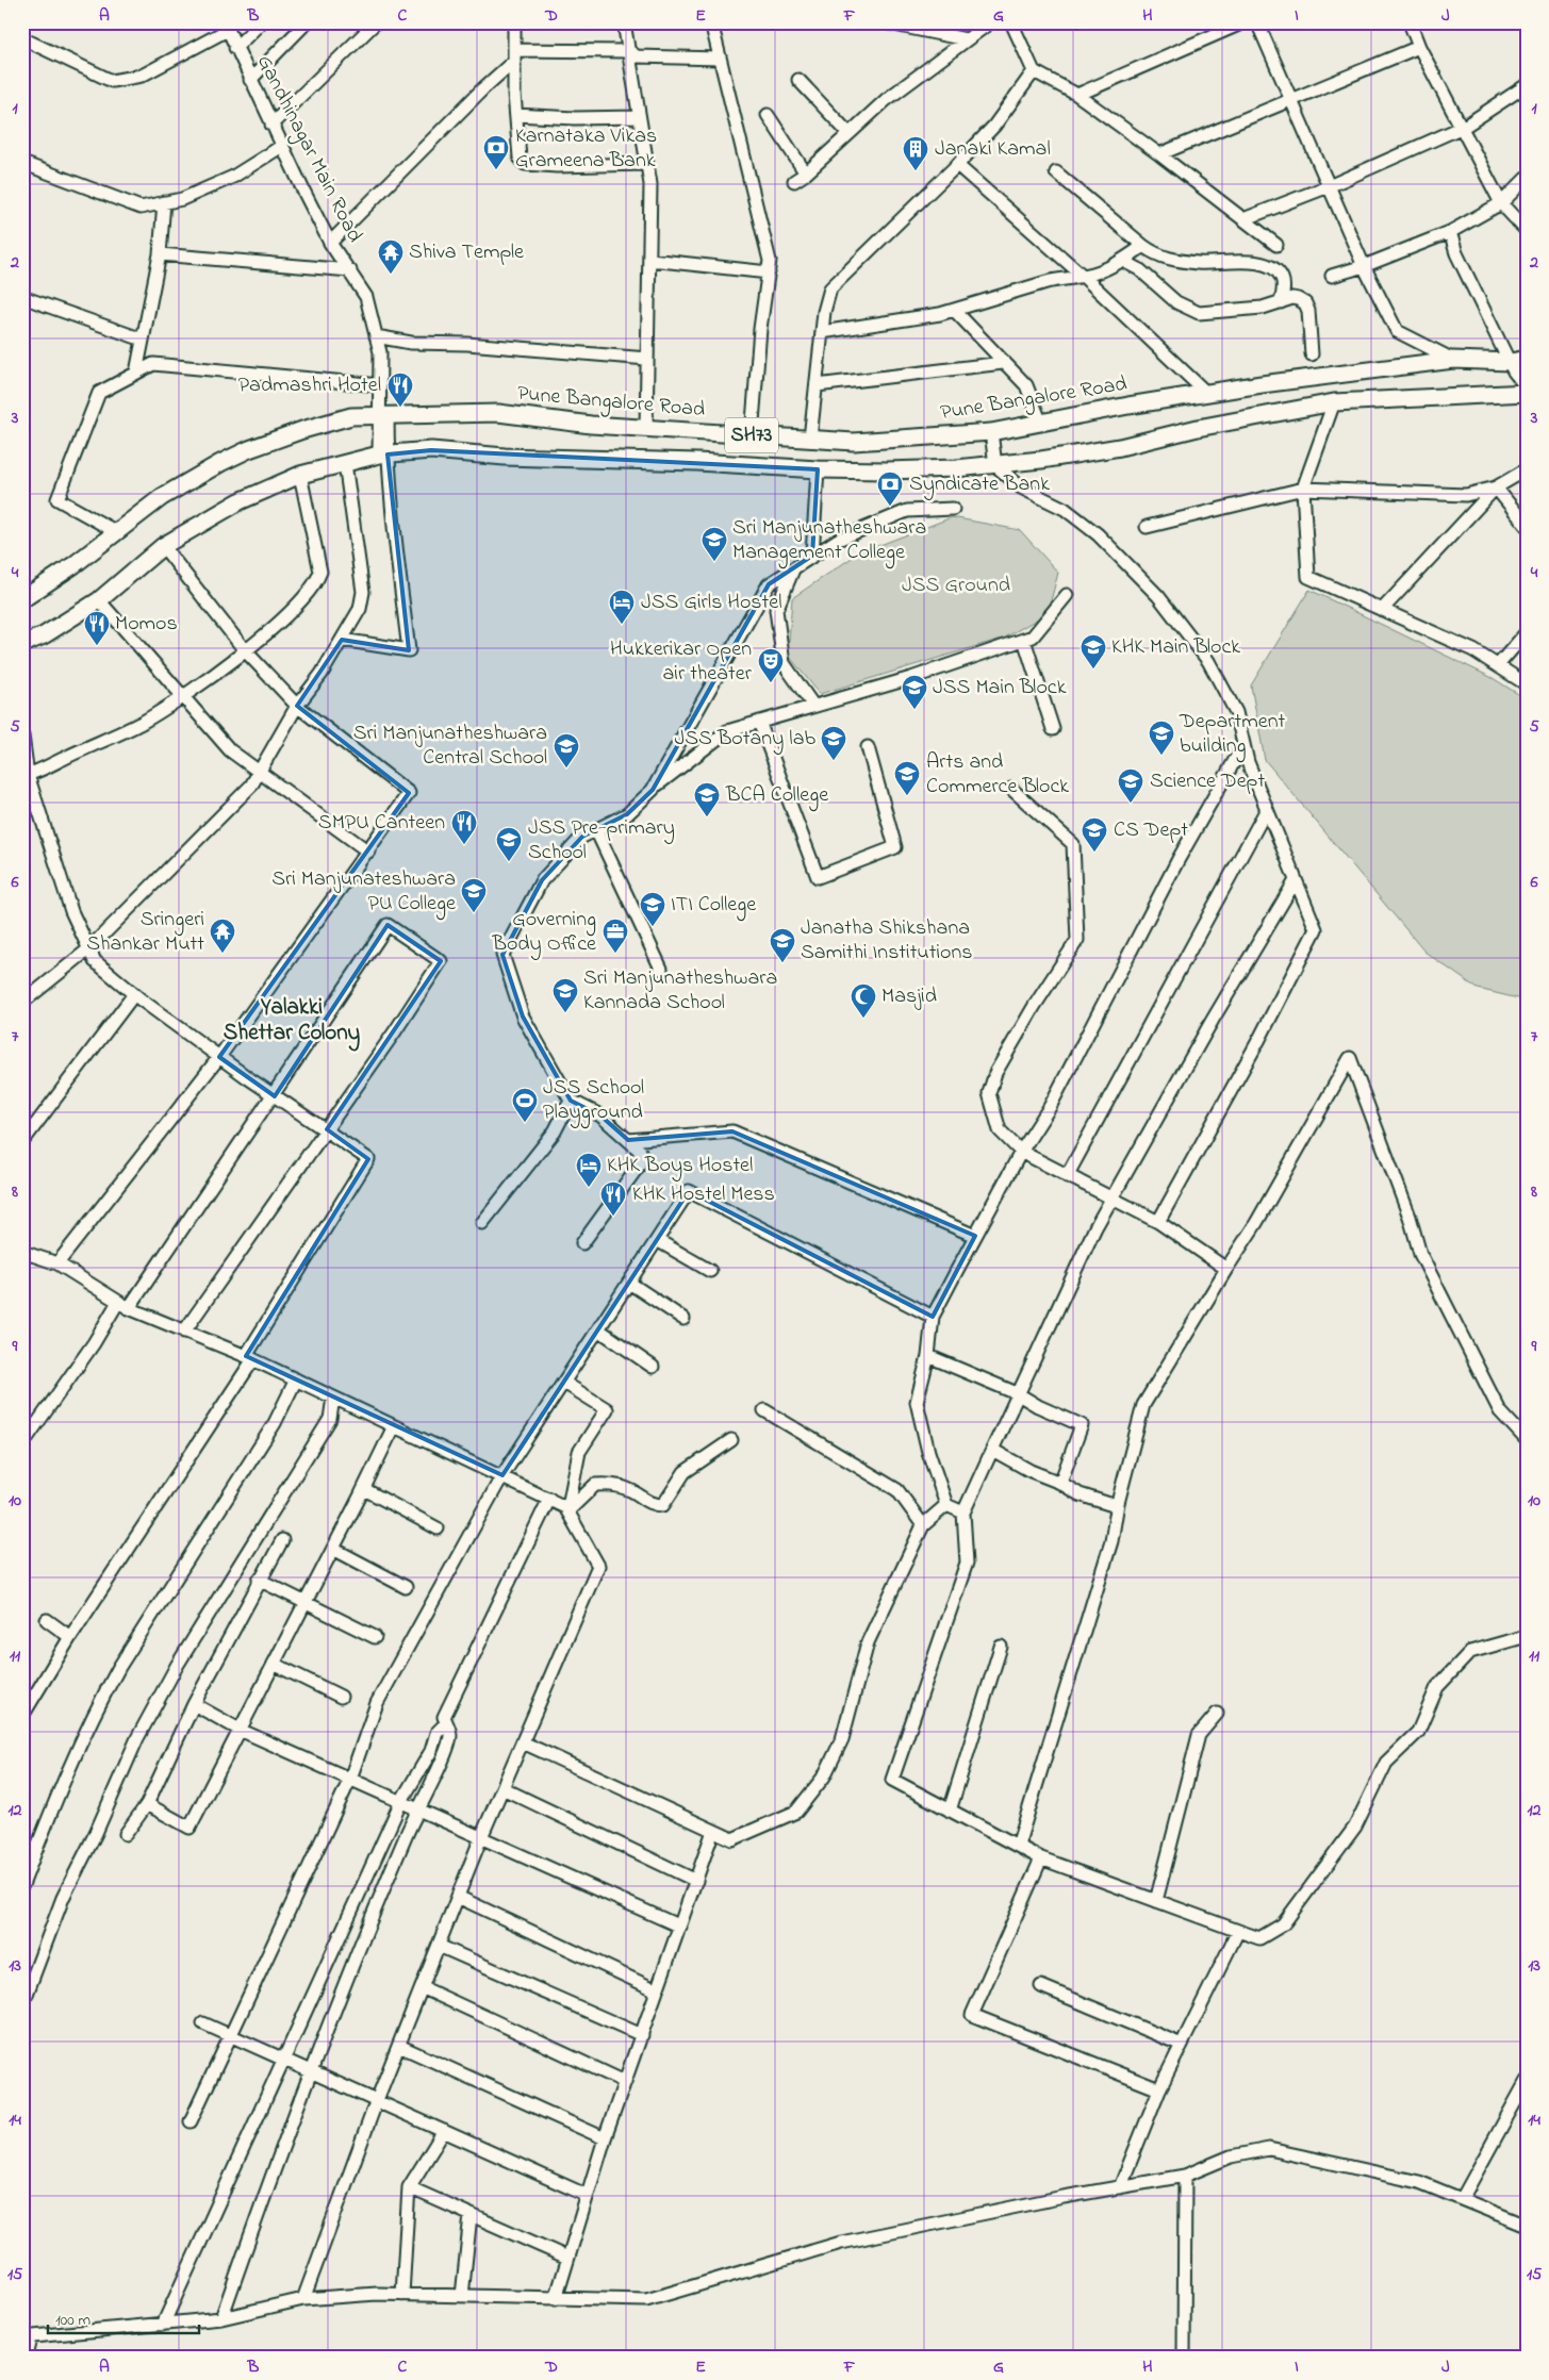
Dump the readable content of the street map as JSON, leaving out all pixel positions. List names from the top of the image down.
{
  "streets": {
    "main road": ["Pune Bangalore Road", "SH73"],
    "street": ["Gandhinagar Main Road"]
  },
  "crossings": [
    ["Gandhinagar Main Road", "Pune Bangalore Road"],
    ["Gandhinagar Main Road", "SH73"]
  ],
  "districts": ["Yalakki Shettar Colony"],
  "parks": ["JSS Ground"],
  "places": {
    "bank": ["Karnataka Vikas Grameena Bank", "Syndicate Bank"],
    "building": ["Janaki Kamal"],
    "temple": ["Shiva Temple", "Sringeri Shankar Mutt"],
    "restaurant": [
      "Padmashri Hotel",
      "Momos",
      "SMPU Canteen",
      "KHK Hostel Mess"
    ],
    "school or university": [
      "Sri Manjunatheshwara Management College",
      "KHK Main Block",
      "JSS Main Block",
      "Department building",
      "JSS Botany lab",
      "Sri Manjunatheshwara Central School",
      "Arts and Commerce Block",
      "Science Dept",
      "BCA College",
      "CS Dept",
      "JSS Pre-primary School",
      "Sri Manjunateshwara PU College",
      "ITI College",
      "Janatha Shikshana Samithi Institutions",
      "Sri Manjunatheshwara Kannada School"
    ],
    "hotel": ["JSS Girls Hostel", "KHK Boys Hostel"],
    "theatre": ["Hukkerikar Open air theater"],
    "office": ["Governing Body Office"],
    "mosque": ["Masjid"],
    "sports": ["JSS School Playground"]
  },
  "scale_bar": "100 m",
  "grid": {
    "columns": [
      "A",
      "B",
      "C",
      "D",
      "E",
      "F",
      "G",
      "H",
      "I",
      "J"
    ],
    "rows": [
      "1",
      "2",
      "3",
      "4",
      "5",
      "6",
      "7",
      "8",
      "9",
      "10",
      "11",
      "12",
      "13",
      "14",
      "15"
    ]
  }
}
